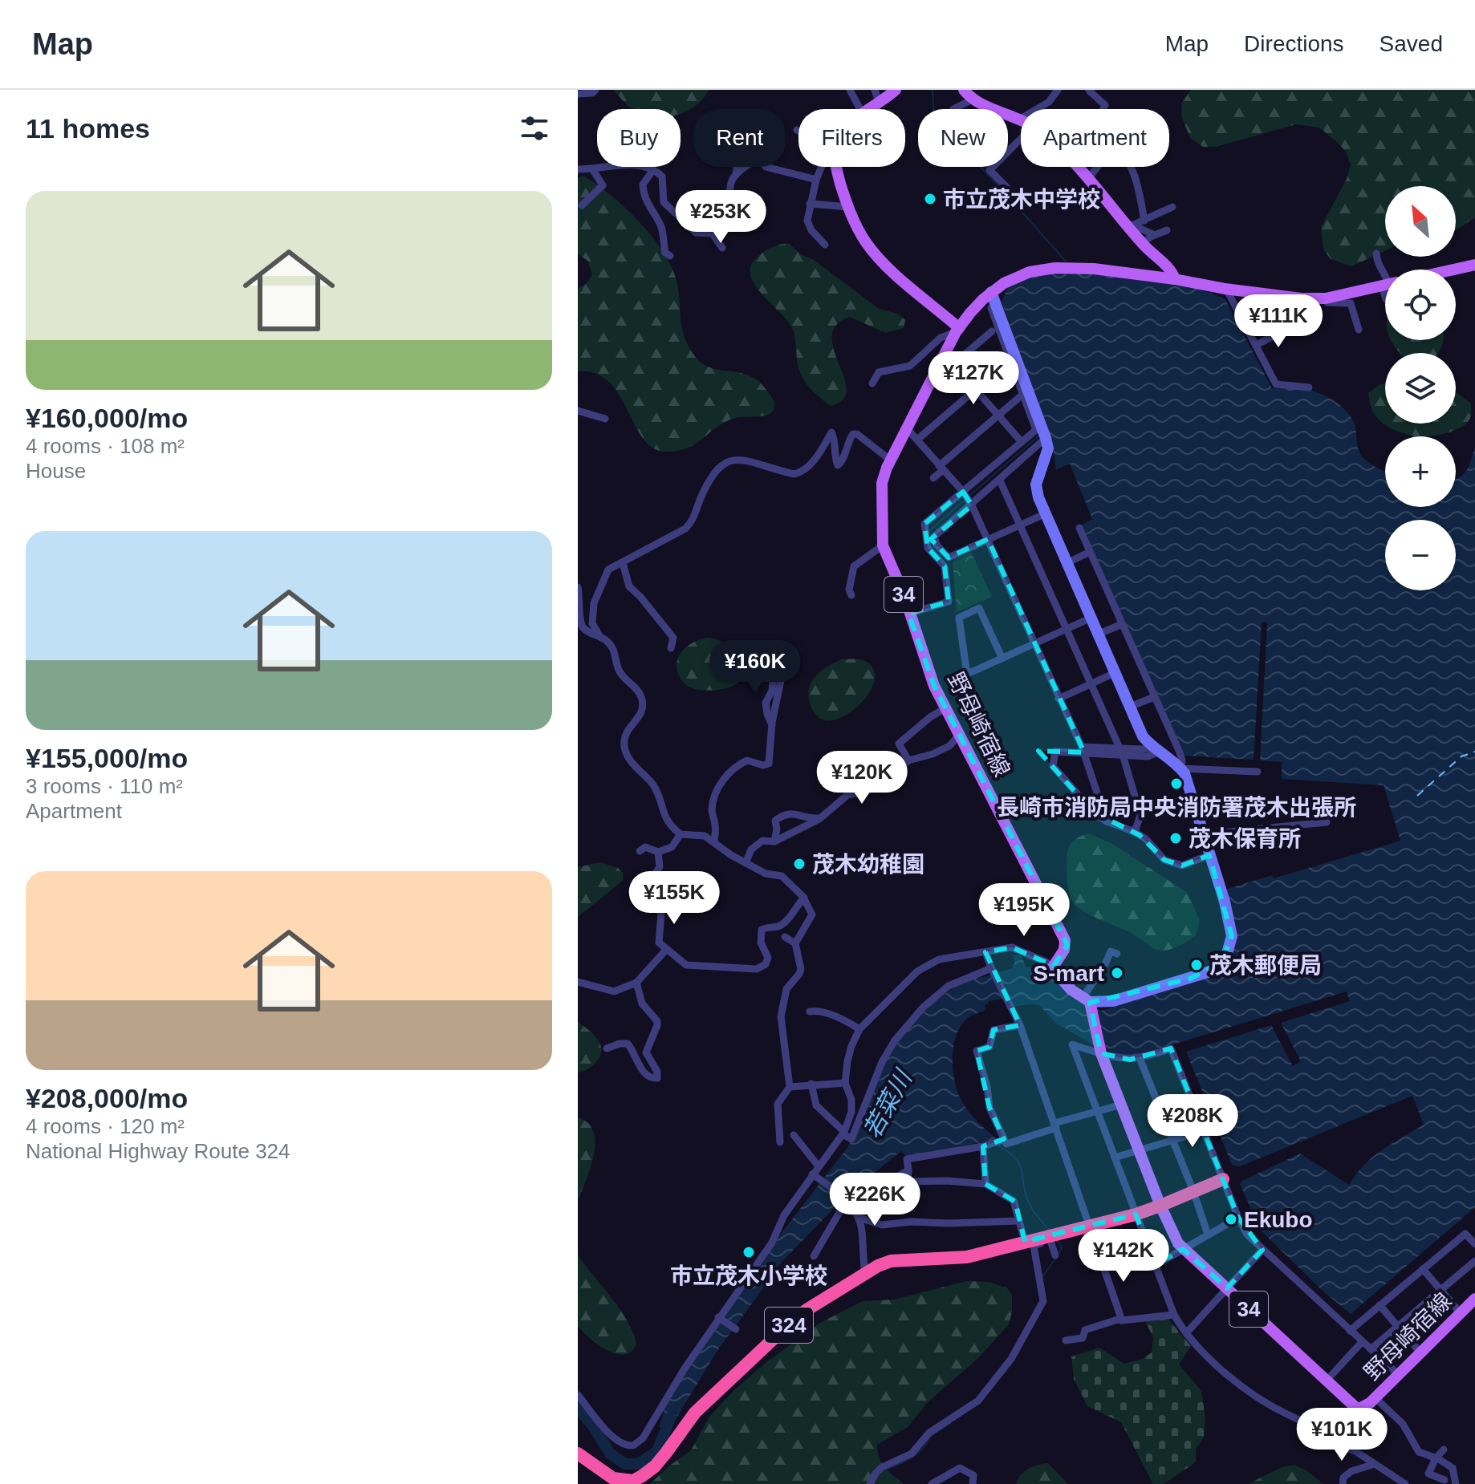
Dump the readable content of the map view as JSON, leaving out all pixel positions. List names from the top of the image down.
{
  "streets": {
    "highway": ["324"],
    "main road": ["34", "野母崎宿線"]
  },
  "crossings": [
    ["野母崎宿線", "324"]
  ],
  "water": ["若菜川"],
  "places": [
    "市立茂木中学校",
    "長崎市消防局中央消防署茂木出張所",
    "茂木保育所",
    "茂木幼稚園",
    "茂木郵便局",
    "S-mart",
    "Ekubo",
    "市立茂木小学校"
  ],
  "north": "top left",
  "page": {
    "header": "Map",
    "nav": ["Map", "Directions", "Saved"],
    "heading": "11 homes",
    "chip": [
      "Buy",
      "Rent",
      "Filters",
      "New",
      "Apartment"
    ],
    "list": [
      {
        "name": "¥160,000/mo",
        "note": "4 rooms · 108 m² · House"
      },
      {
        "name": "¥155,000/mo",
        "note": "3 rooms · 110 m² · Apartment"
      },
      {
        "name": "¥208,000/mo",
        "note": "4 rooms · 120 m² · National Highway Route 324"
      }
    ],
    "map_buttons": ["+", "−"],
    "price": [
      "¥253K",
      "¥111K",
      "¥127K",
      "¥160K",
      "¥120K",
      "¥155K",
      "¥195K",
      "¥208K",
      "¥226K",
      "¥142K",
      "¥101K"
    ]
  }
}
